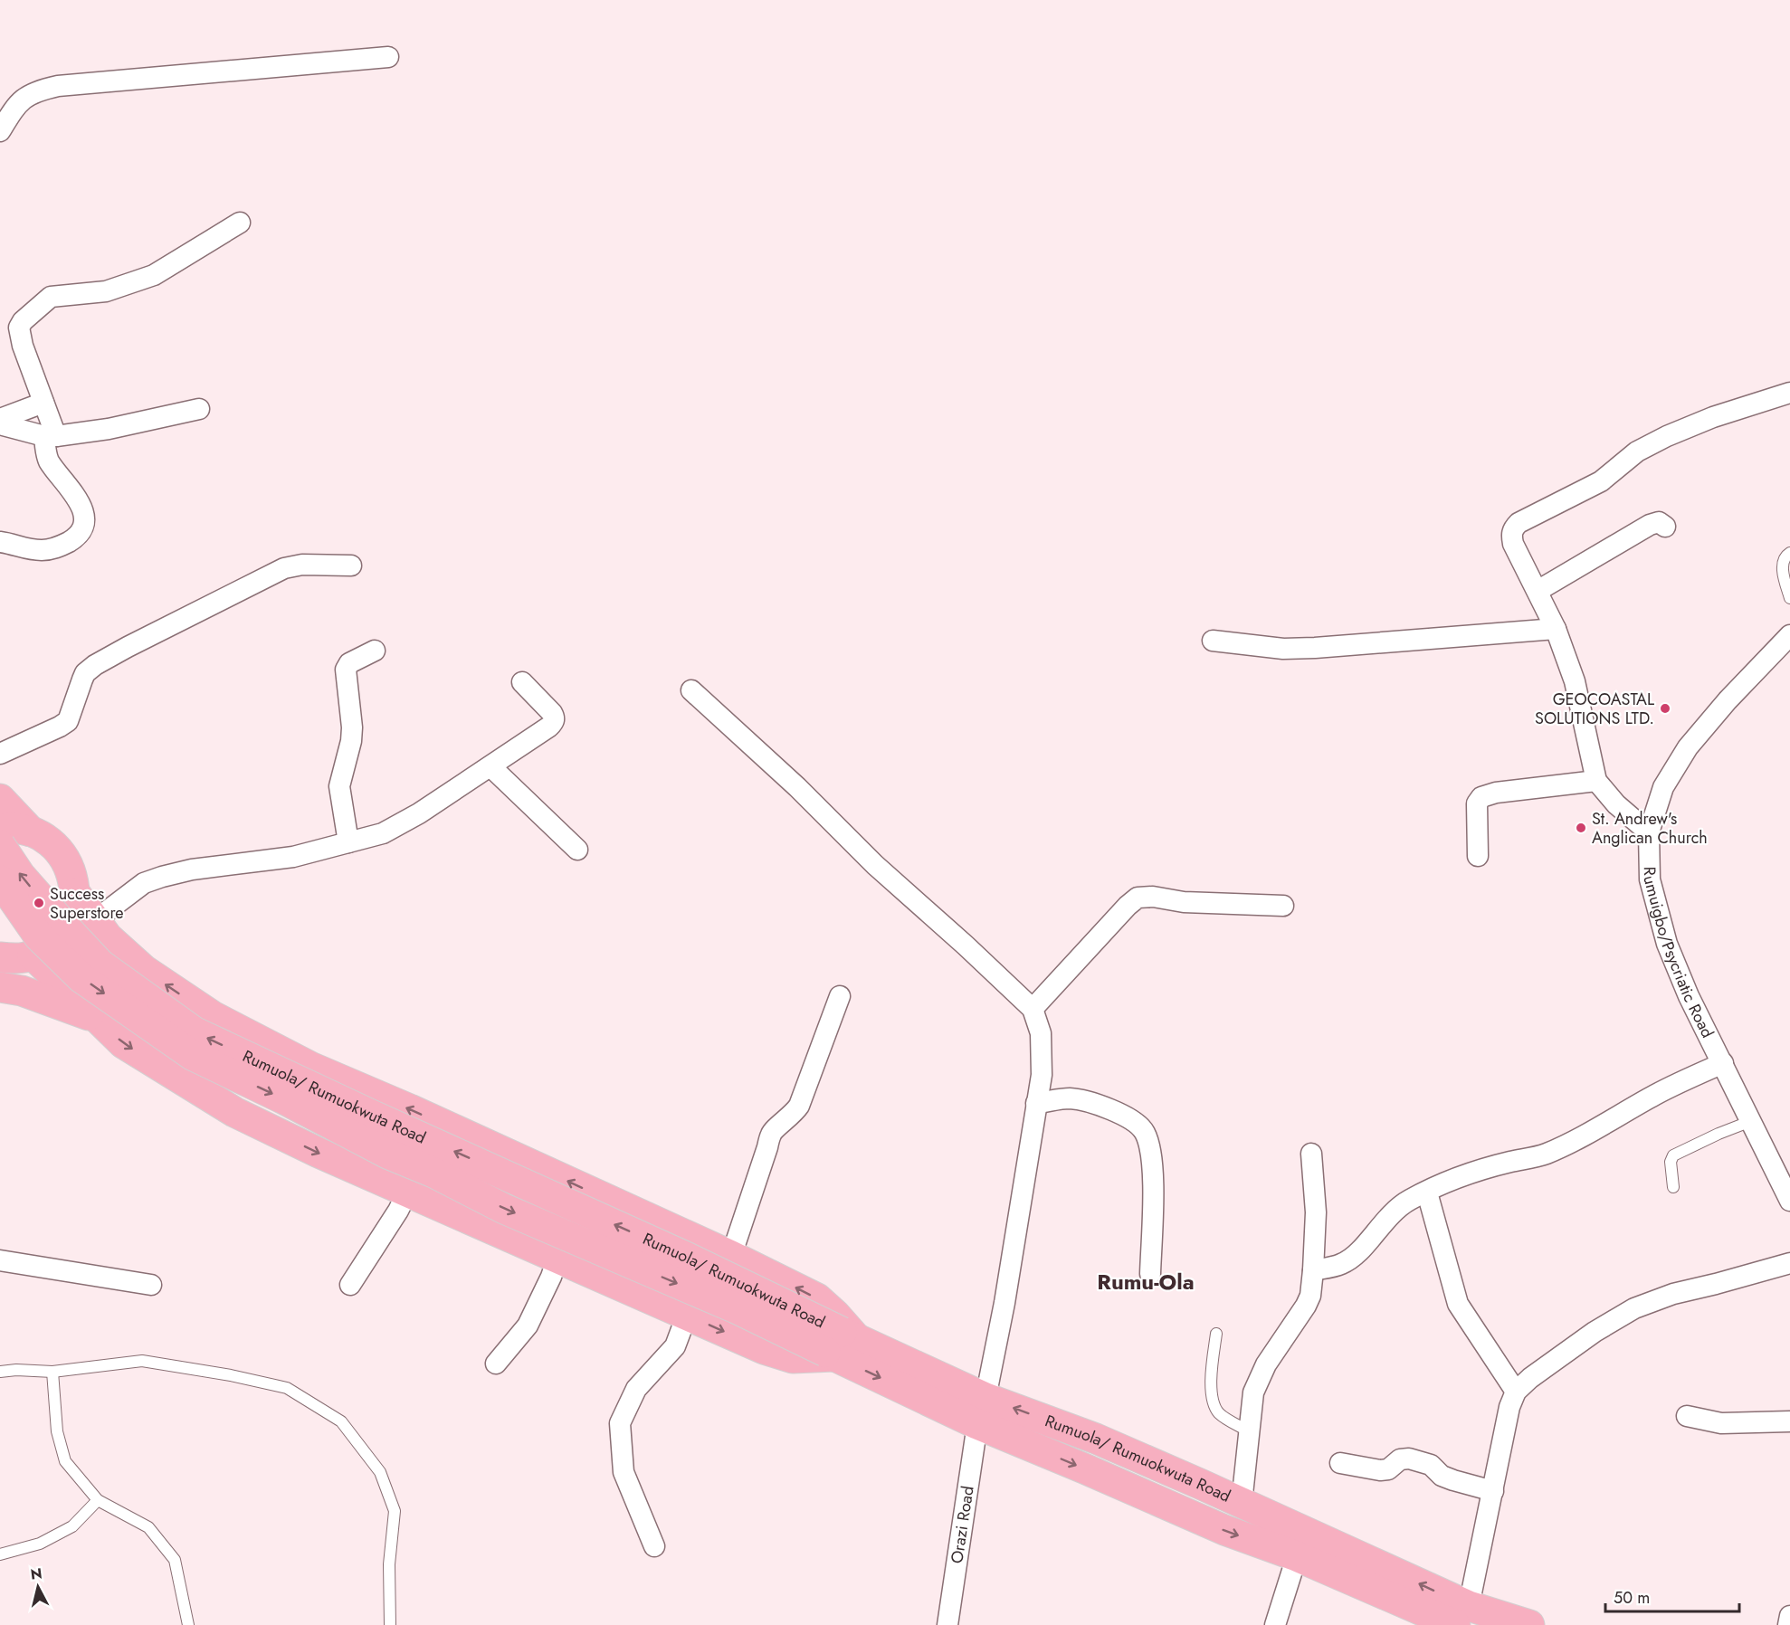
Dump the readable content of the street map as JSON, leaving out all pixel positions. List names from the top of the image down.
{
  "streets": {
    "main road": ["Rumuola/ Rumuokwuta Road"],
    "street": ["Rumuigbo/Psycriatic Road", "Orazi Road"]
  },
  "crossings": [
    ["Rumuola/ Rumuokwuta Road", "Orazi Road"]
  ],
  "districts": ["Rumu-Ola"],
  "places": ["GEOCOASTAL SOLUTIONS LTD.", "St. Andrew's Anglican Church", "Success Superstore"],
  "scale_bar": "50 m",
  "north": "top"
}
